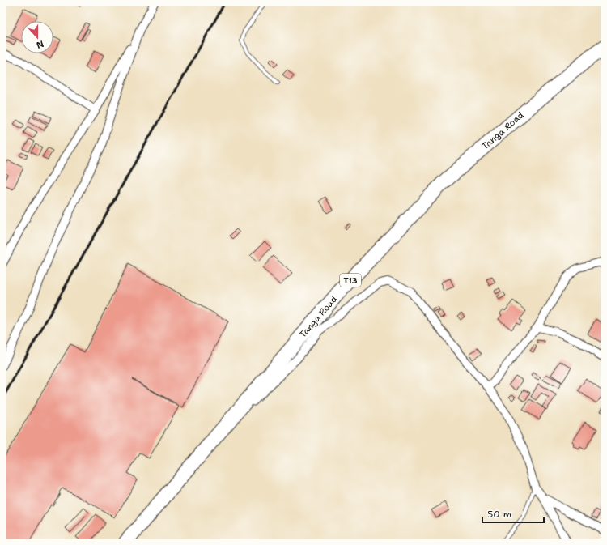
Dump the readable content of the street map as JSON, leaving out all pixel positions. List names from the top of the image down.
{
  "streets": {
    "highway": ["Tanga Road", "T13"]
  },
  "scale_bar": "50 m",
  "north": "bottom"
}
